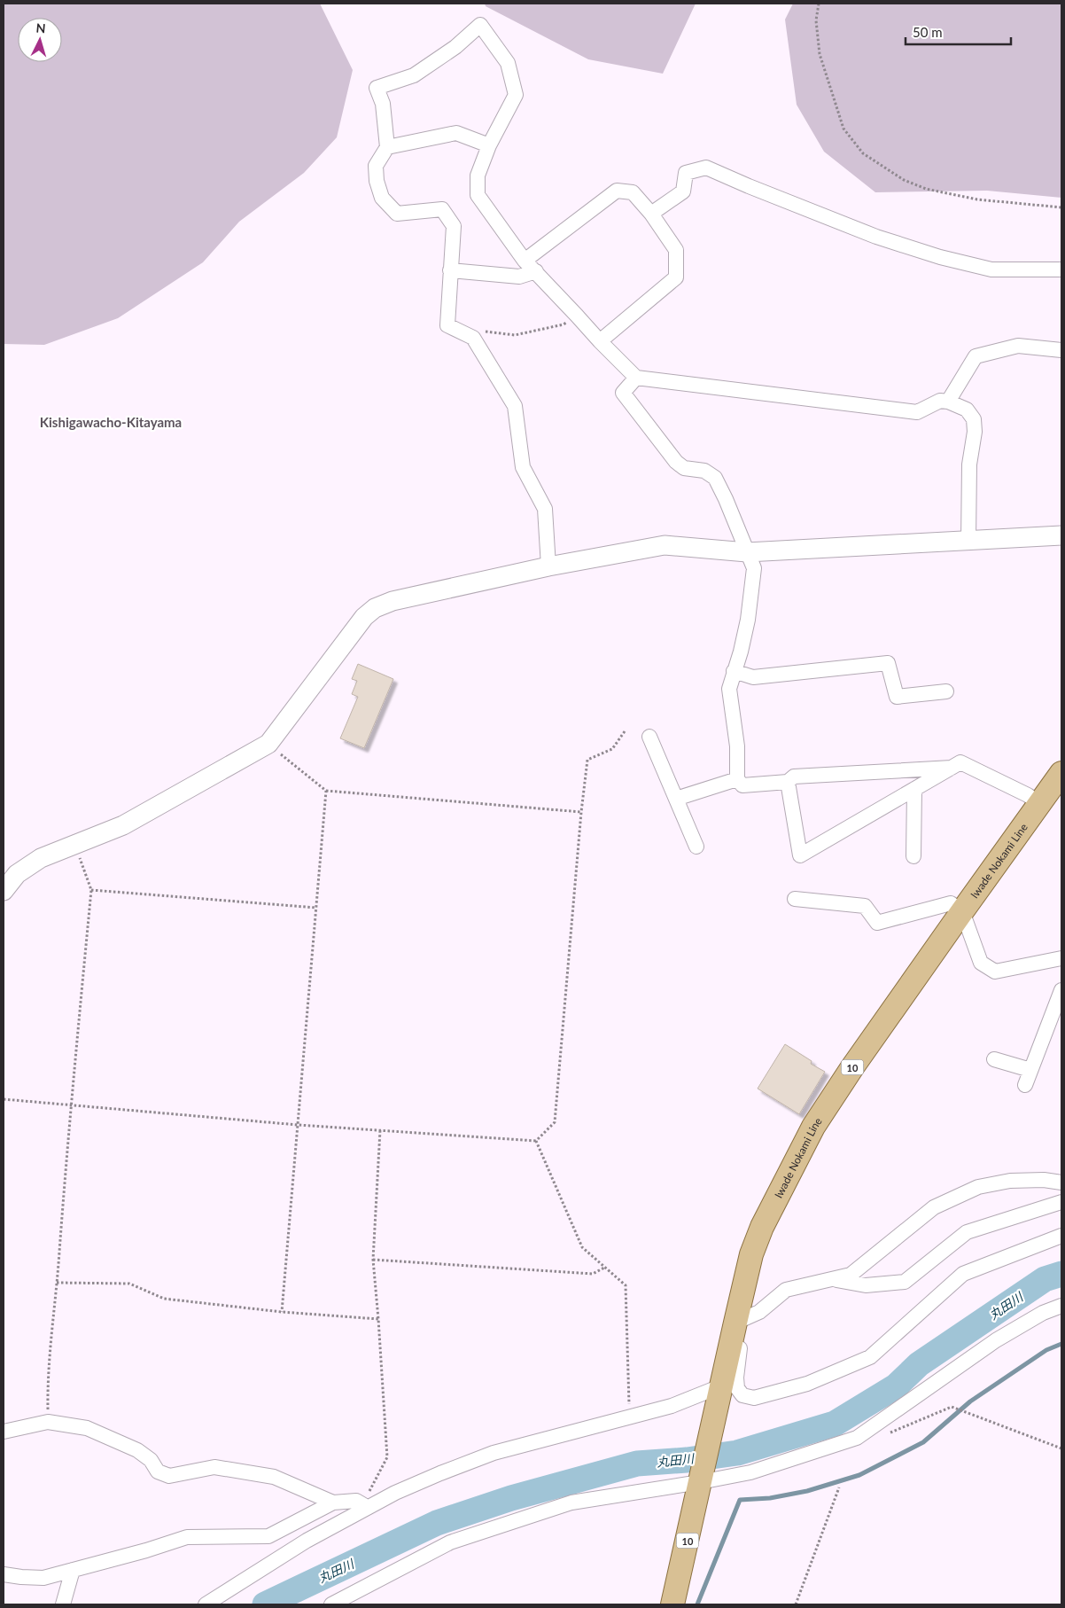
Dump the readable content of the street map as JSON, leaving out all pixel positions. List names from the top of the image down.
{
  "streets": {
    "main road": ["Iwade Nokami Line", "10"]
  },
  "districts": ["Kishigawacho-Kitayama"],
  "water": ["丸田川"],
  "scale_bar": "50 m",
  "north": "top"
}
